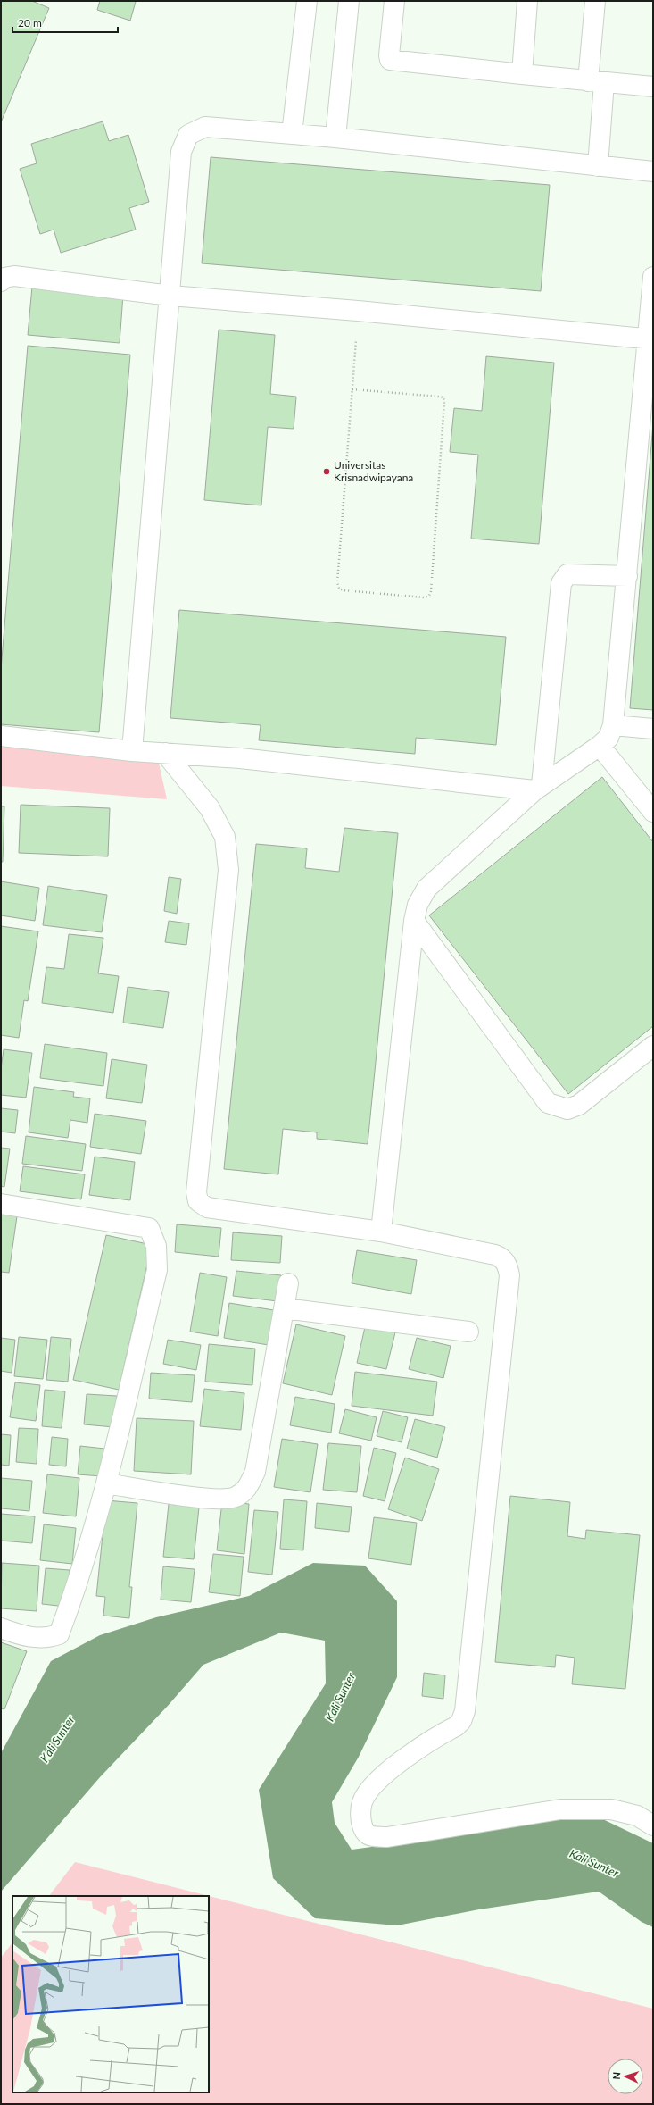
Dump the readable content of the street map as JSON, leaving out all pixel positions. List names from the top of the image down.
{
  "water": ["Kali Sunter"],
  "places": ["Universitas Krisnadwipayana"],
  "scale_bar": "20 m",
  "north": "left"
}
